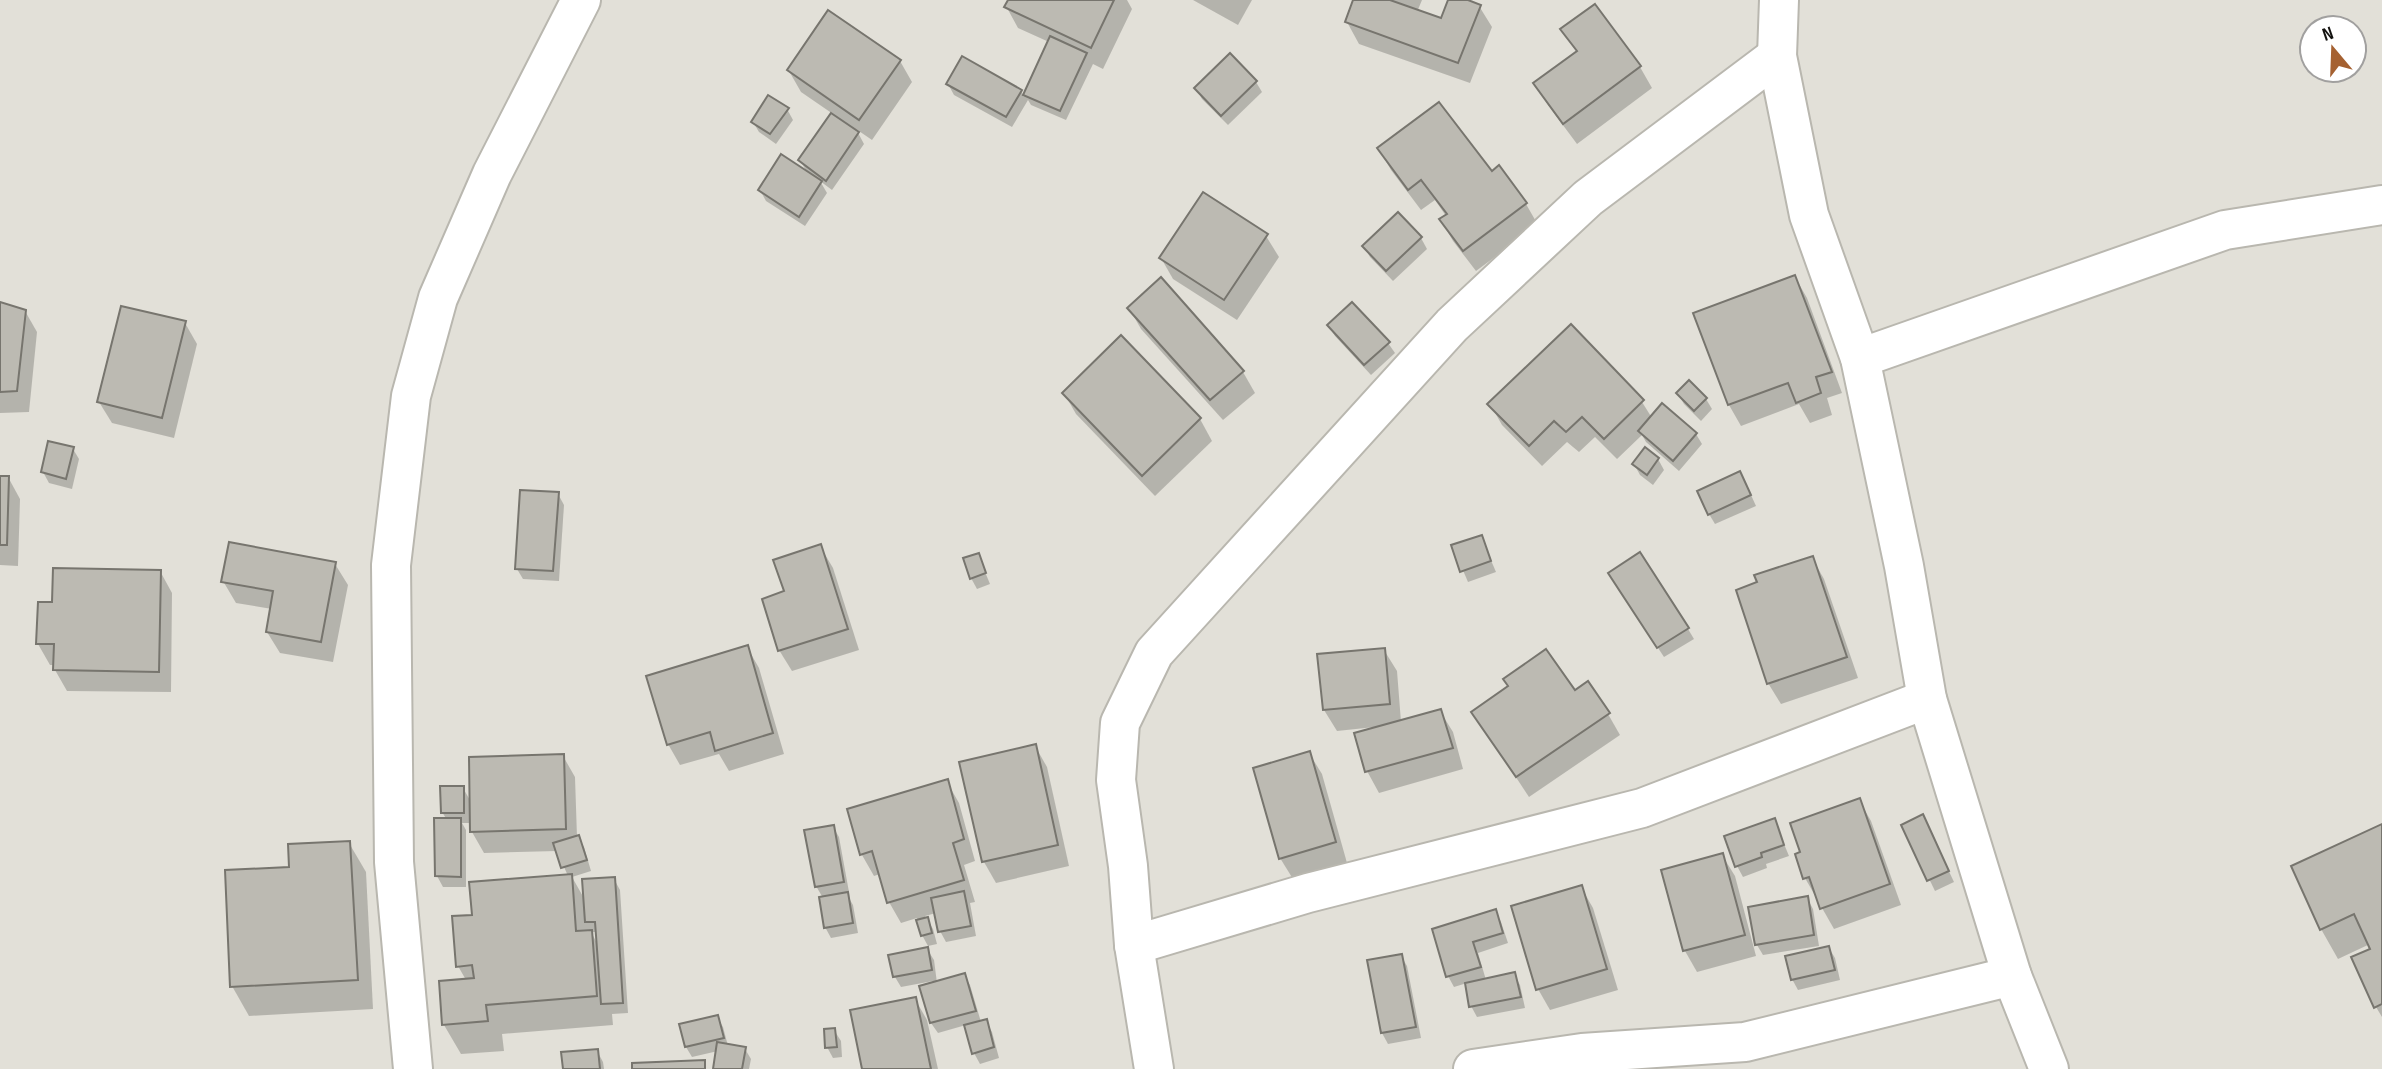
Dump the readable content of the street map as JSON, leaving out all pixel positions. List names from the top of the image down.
{
  "north": "top"
}
